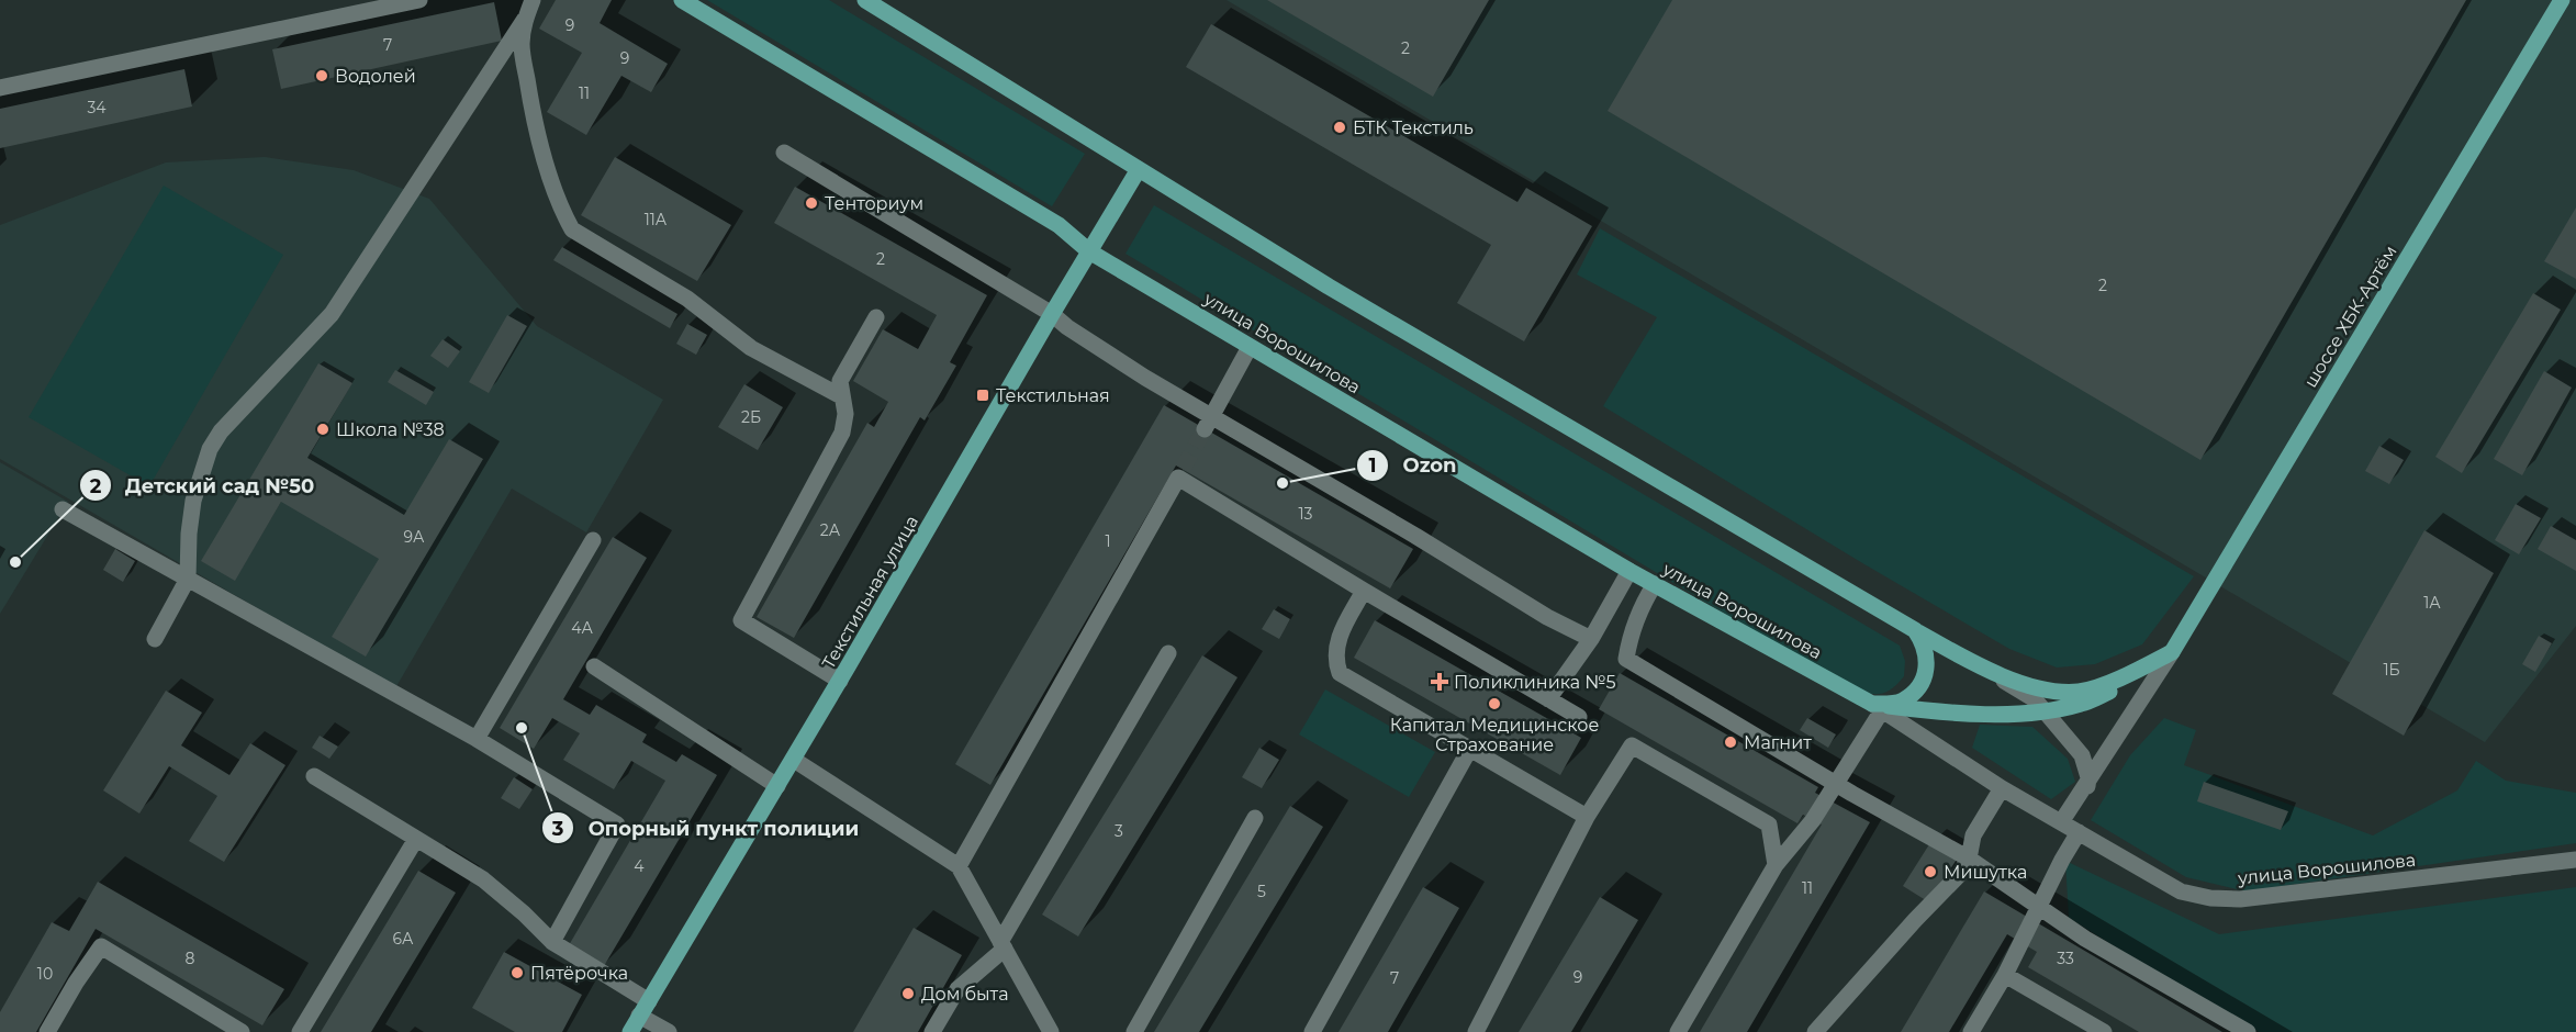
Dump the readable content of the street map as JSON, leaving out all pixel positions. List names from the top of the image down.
{
  "streets": {
    "main road": ["шоссе ХБК-Артём", "улица Ворошилова", "Текстильная улица"]
  },
  "crossings": [
    ["шоссе ХБК-Артём", "улица Ворошилова"],
    ["улица Ворошилова", "Текстильная улица"]
  ],
  "places": {
    "other": [
      "Водолей",
      "БТК Текстиль",
      "Тенториум",
      "Школа №38",
      "Ozon",
      "Детский сад №50",
      "Капитал Медицинское Страхование",
      "Опорный пункт полиции",
      "Магнит",
      "Мишутка",
      "Пятёрочка",
      "Дом быта"
    ],
    "transit": ["Текстильная"],
    "health": ["Поликлиника №5"]
  },
  "house_numbers": [
    "9",
    "7",
    "2",
    "9",
    "11",
    "34",
    "11А",
    "2",
    "2",
    "2Б",
    "13",
    "2А",
    "9А",
    "1",
    "1А",
    "4А",
    "1Б",
    "3",
    "4",
    "11",
    "5",
    "6А",
    "8",
    "33",
    "10",
    "9",
    "7"
  ]
}
